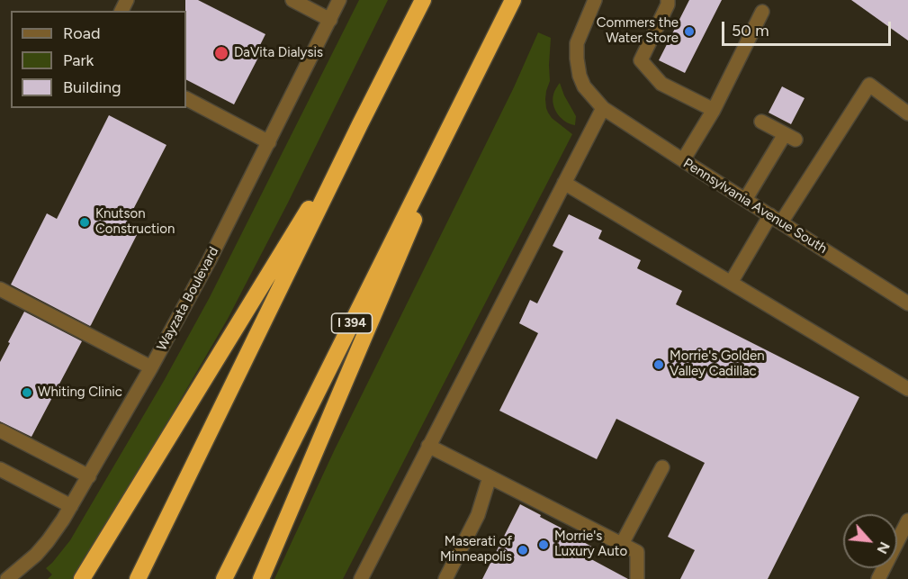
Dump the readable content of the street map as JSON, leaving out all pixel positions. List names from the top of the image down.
{
  "streets": {
    "highway": ["I 394"],
    "street": ["Pennsylvania Avenue South", "Wayzata Boulevard"]
  },
  "places": [
    "Commers the Water Store",
    "DaVita Dialysis",
    "Knutson Construction",
    "Morrie's Golden Valley Cadillac",
    "Whiting Clinic",
    "Morrie's Luxury Auto",
    "Maserati of Minneapolis"
  ],
  "legend": ["Road", "Park", "Building"],
  "scale_bar": "50 m",
  "north": "bottom right"
}
